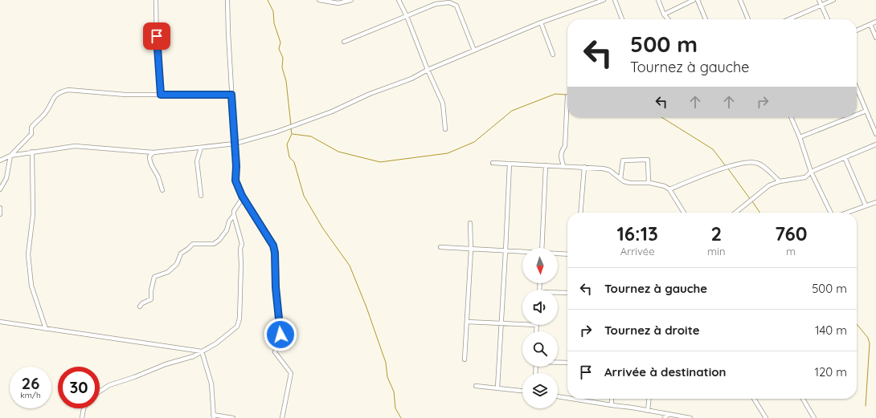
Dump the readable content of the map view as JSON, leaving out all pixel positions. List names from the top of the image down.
{
  "north": "bottom",
  "page": {
    "turn": ["500 m", "Tournez à gauche"],
    "eta": [
      "16:13",
      "Arrivée",
      "2",
      "min",
      "760",
      "m"
    ],
    "list": [
      {
        "name": "Tournez à gauche",
        "value": "500 m"
      },
      {
        "name": "Tournez à droite",
        "value": "140 m"
      },
      {
        "name": "Arrivée à destination",
        "value": "120 m"
      }
    ],
    "speed": "26 km/h",
    "limit": "30"
  }
}
